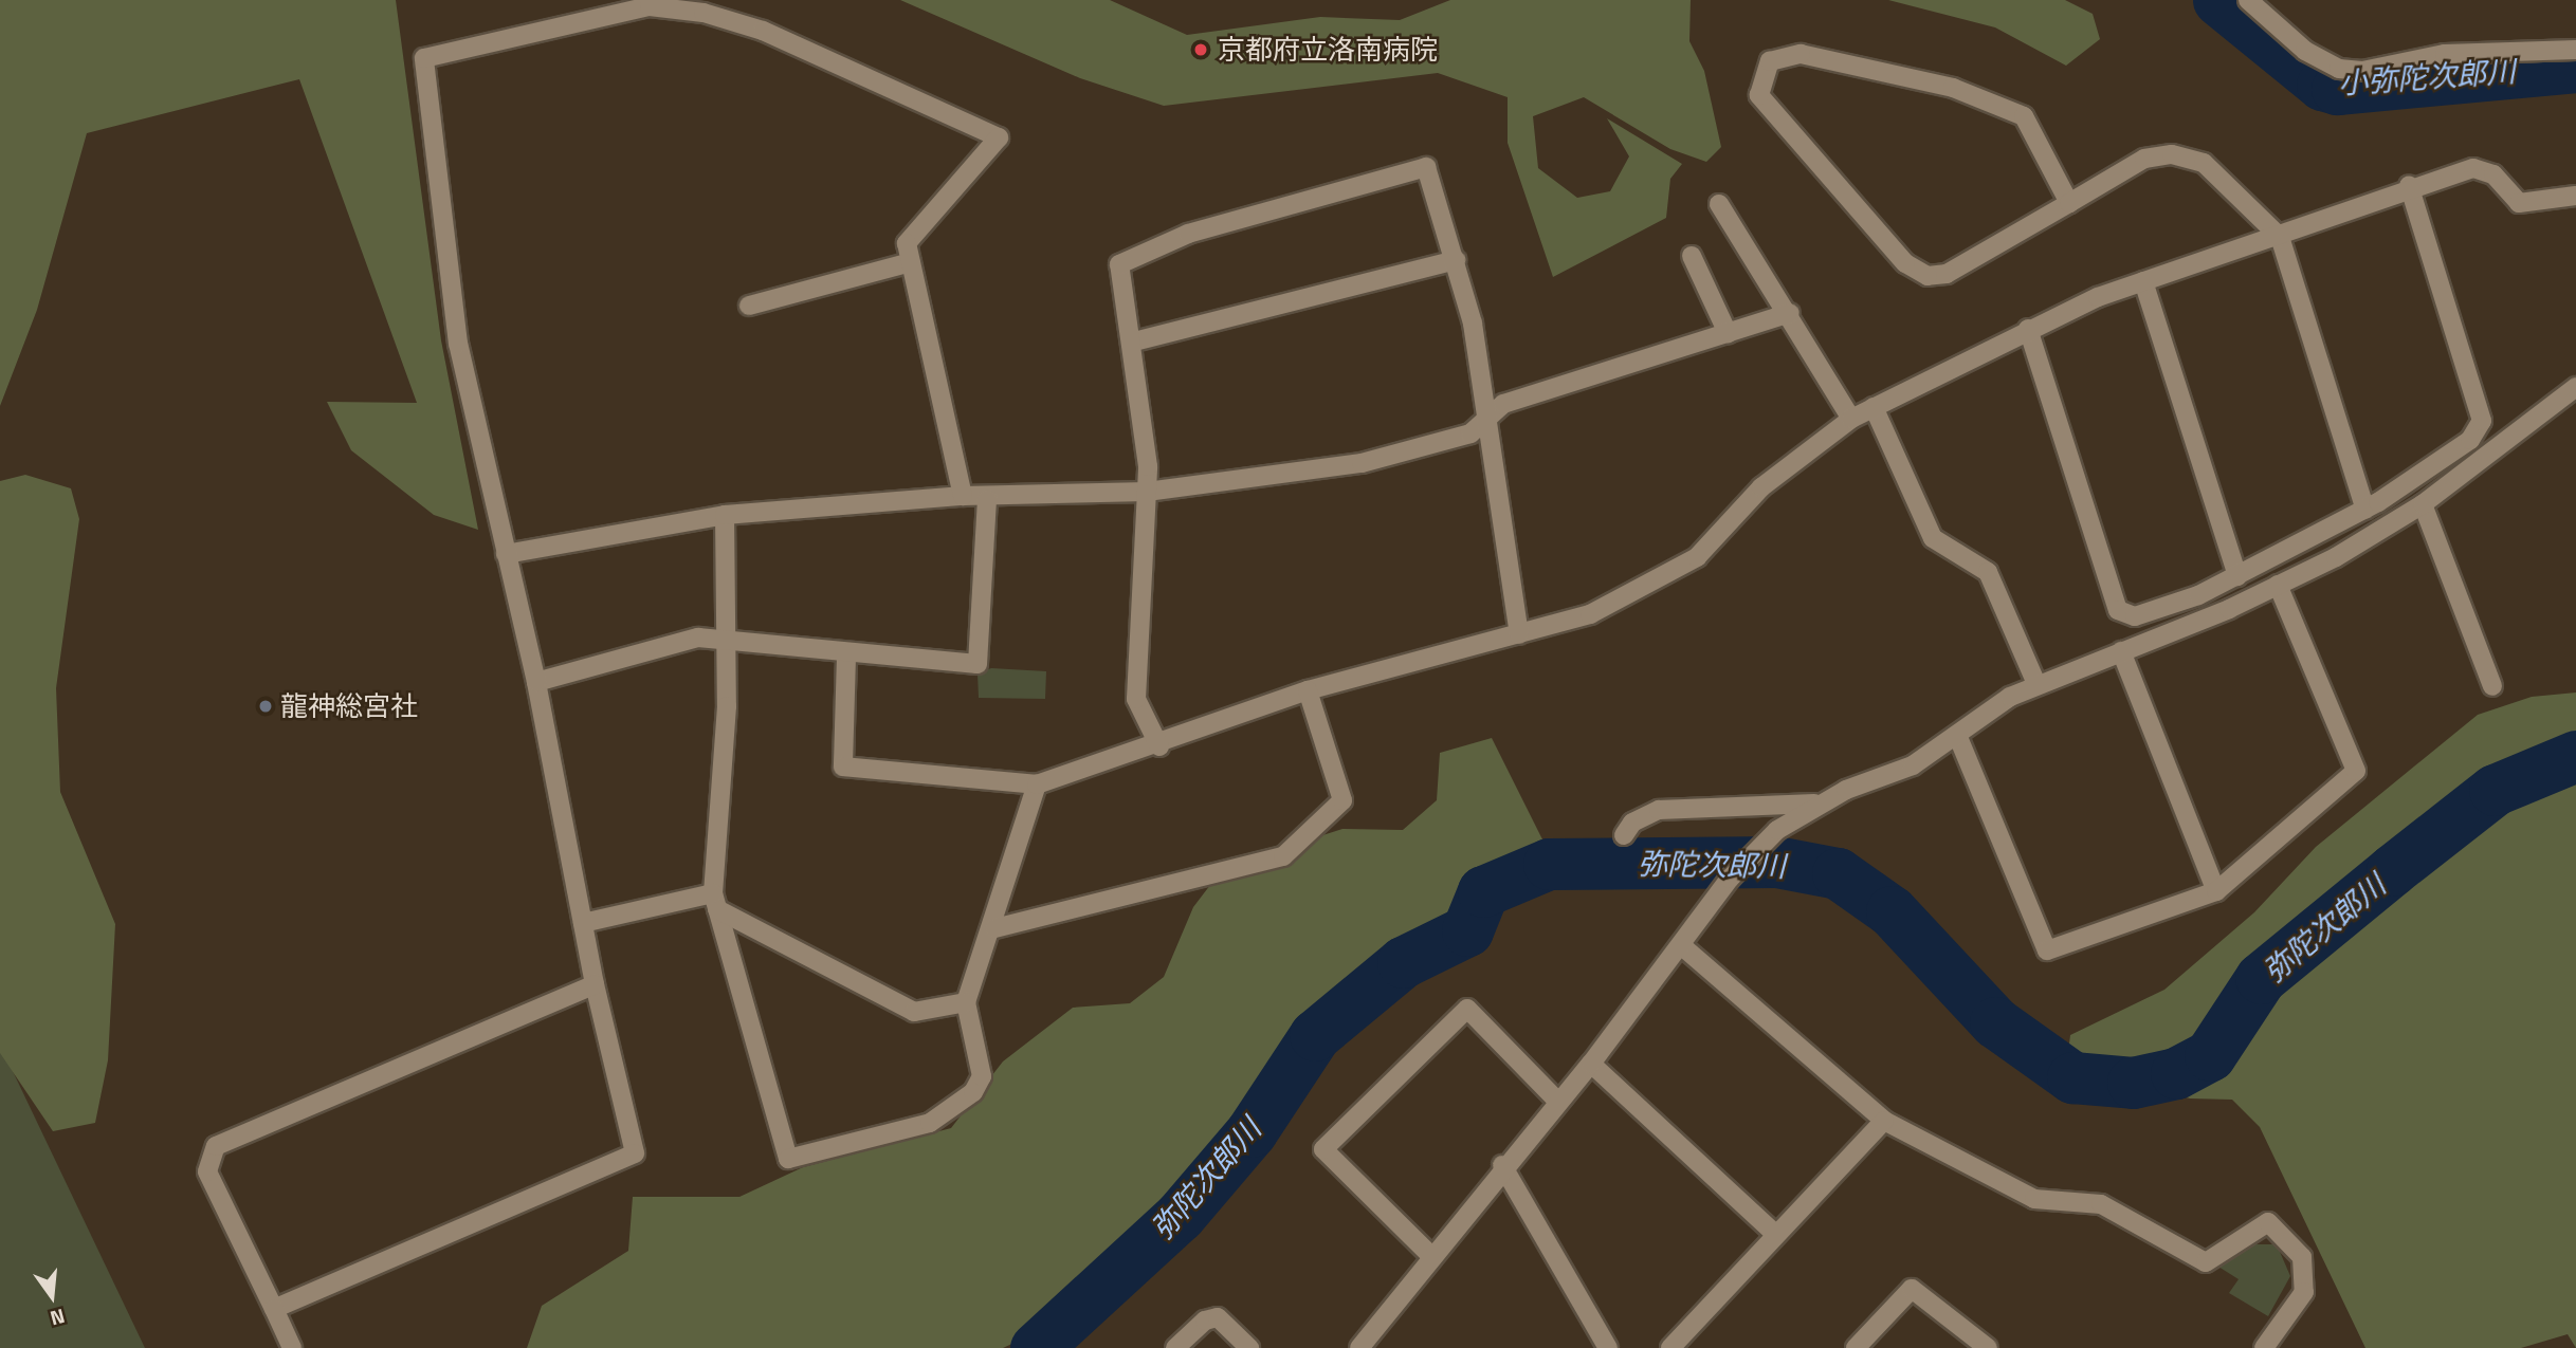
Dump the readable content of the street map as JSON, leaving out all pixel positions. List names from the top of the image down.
{
  "water": ["小弥陀次郎川", "弥陀次郎川"],
  "places": ["京都府立洛南病院", "龍神総宮社"],
  "north": "bottom"
}
